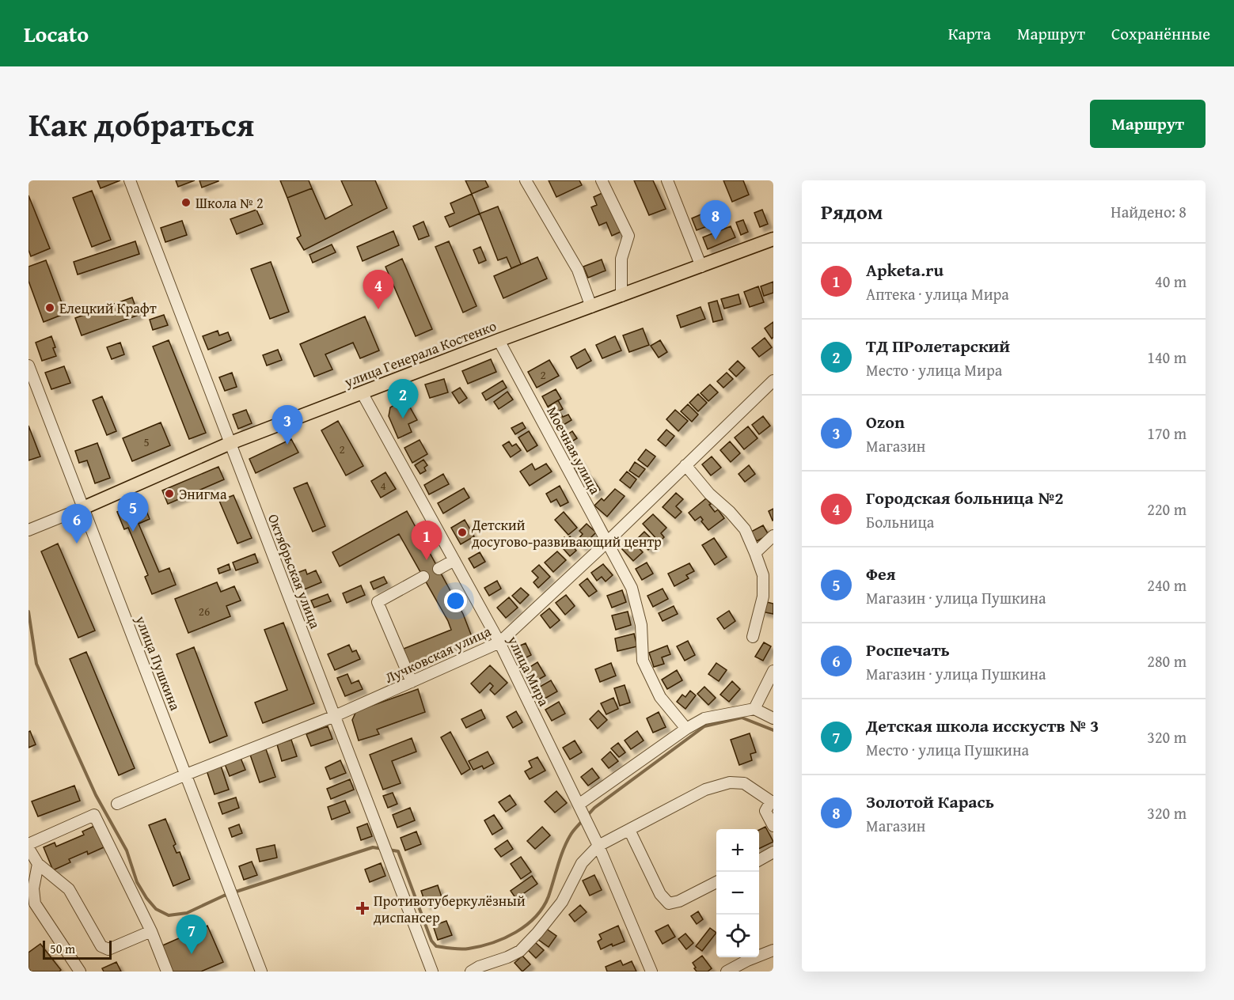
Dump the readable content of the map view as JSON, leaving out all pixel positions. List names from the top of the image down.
{
  "streets": {
    "main road": ["улица Генерала Костенко"],
    "street": [
      "Моечная улица",
      "Октябрьская улица",
      "Лучковская улица",
      "улица Пушкина",
      "улица Мира"
    ]
  },
  "crossings": [
    ["улица Генерала Костенко", "Моечная улица"],
    ["улица Генерала Костенко", "Октябрьская улица"],
    ["улица Генерала Костенко", "улица Пушкина"],
    ["улица Генерала Костенко", "улица Мира"],
    ["Моечная улица", "Лучковская улица"],
    ["Октябрьская улица", "Лучковская улица"],
    ["Лучковская улица", "улица Пушкина"],
    ["Лучковская улица", "улица Мира"]
  ],
  "places": {
    "other": [
      "Школа № 2",
      "Елецкий Крафт",
      "Энигма",
      "Детский досугово-развивающий центр"
    ],
    "health": ["Противотуберкулёзный диспансер"]
  },
  "house_numbers": [
    "2",
    "5",
    "2",
    "4",
    "26"
  ],
  "scale_bar": "50 m",
  "page": {
    "header": "Locato",
    "nav": ["Карта", "Маршрут", "Сохранённые"],
    "title": "Как добраться",
    "buttons": "Маршрут",
    "heading": ["Рядом", "Найдено: 8"],
    "pins": [
      "8",
      "4",
      "2",
      "3",
      "5",
      "6",
      "1",
      "7"
    ],
    "list": [
      {
        "mark": "1",
        "name": "Apketa.ru",
        "note": "Аптека · улица Мира",
        "value": "40 m"
      },
      {
        "mark": "2",
        "name": "ТД ПРолетарский",
        "note": "Место · улица Мира",
        "value": "140 m"
      },
      {
        "mark": "3",
        "name": "Ozon",
        "note": "Магазин",
        "value": "170 m"
      },
      {
        "mark": "4",
        "name": "Городская больница №2",
        "note": "Больница",
        "value": "220 m"
      },
      {
        "mark": "5",
        "name": "Фея",
        "note": "Магазин · улица Пушкина",
        "value": "240 m"
      },
      {
        "mark": "6",
        "name": "Роспечать",
        "note": "Магазин · улица Пушкина",
        "value": "280 m"
      },
      {
        "mark": "7",
        "name": "Детская школа исскуств № 3",
        "note": "Место · улица Пушкина",
        "value": "320 m"
      },
      {
        "mark": "8",
        "name": "Золотой Карась",
        "note": "Магазин",
        "value": "320 m"
      }
    ],
    "map_buttons": ["+", "−"],
    "scale": "50 m"
  }
}
